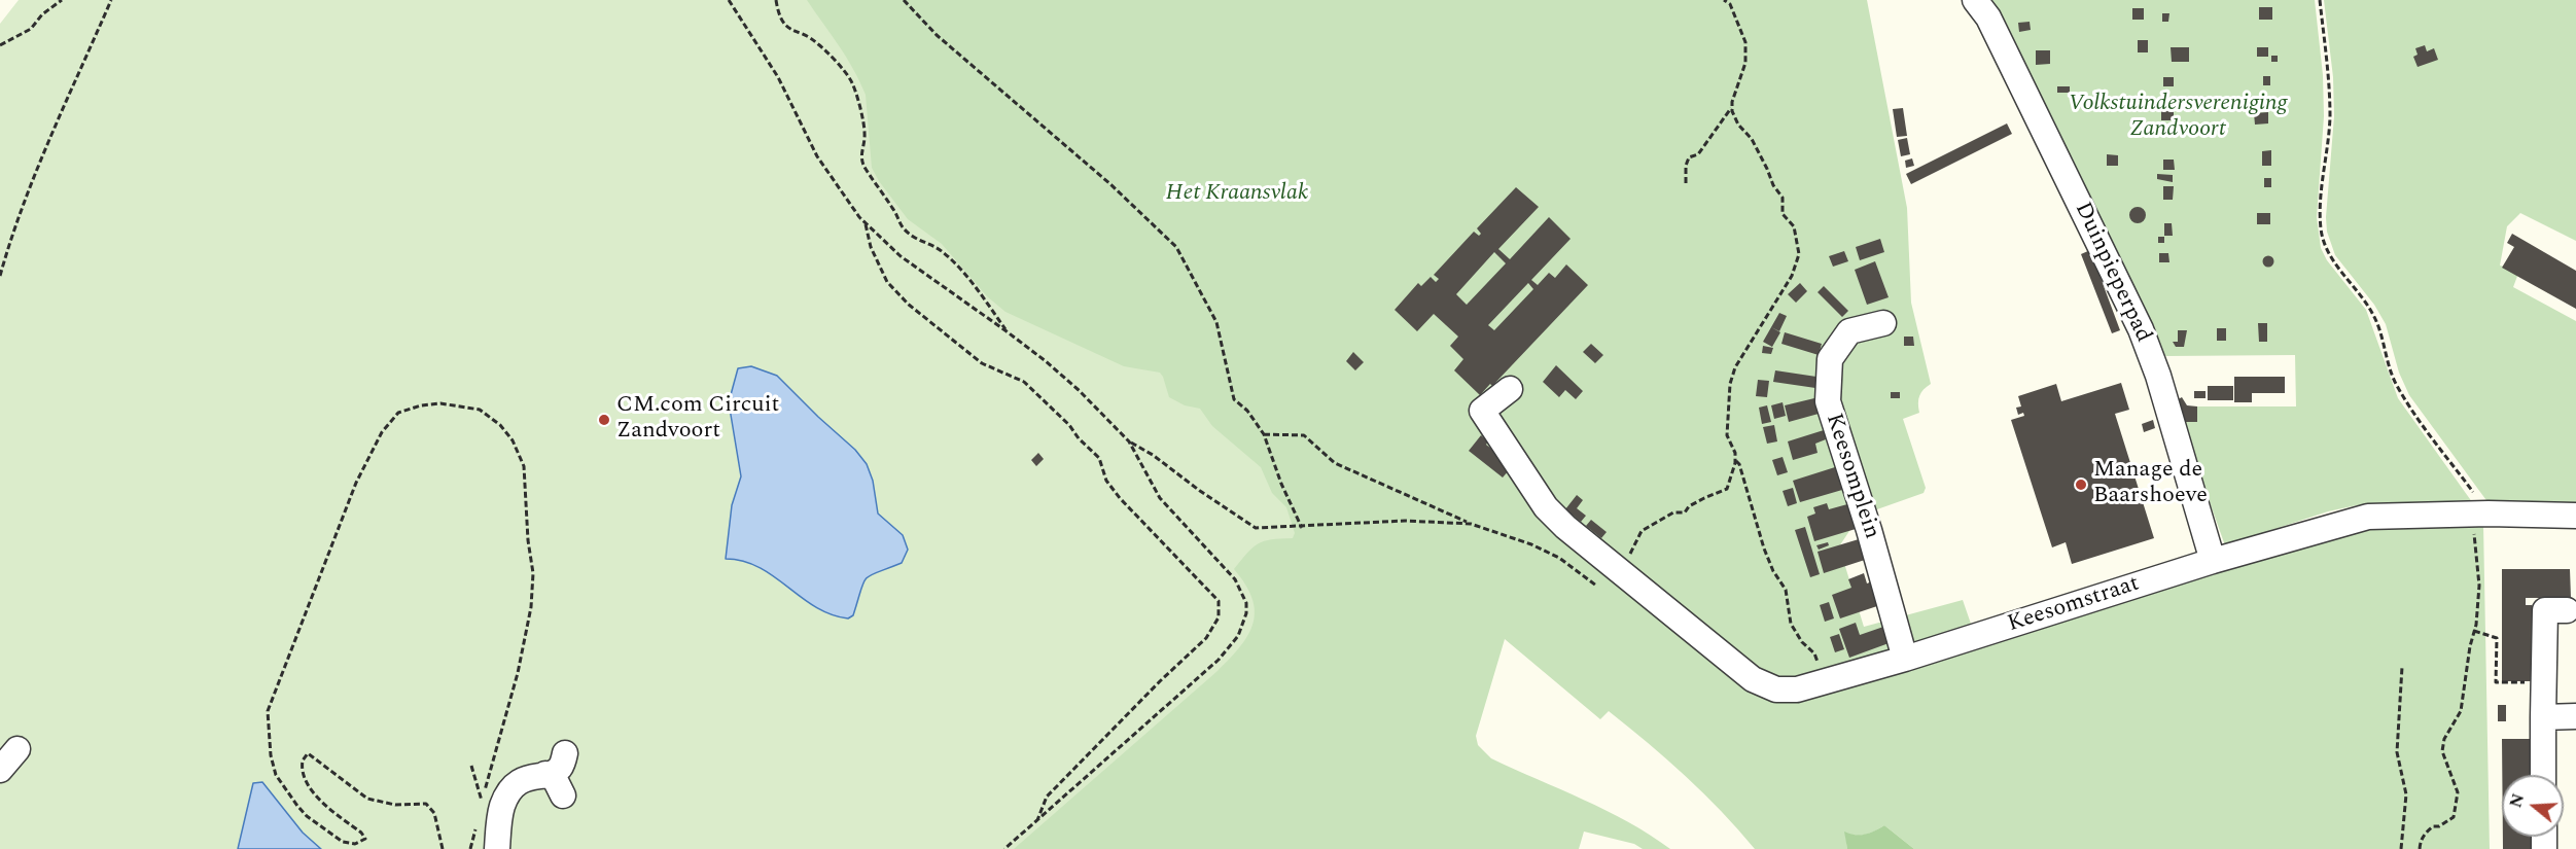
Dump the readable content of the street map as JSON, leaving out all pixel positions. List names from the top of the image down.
{
  "streets": {
    "street": ["Duinpieperpad", "Keesomplein", "Keesomstraat"]
  },
  "crossings": [
    ["Duinpieperpad", "Keesomstraat"],
    ["Keesomplein", "Keesomstraat"]
  ],
  "parks": ["Volkstuindersvereniging Zandvoort", "Het Kraansvlak"],
  "places": ["CM.com Circuit Zandvoort", "Manage de Baarshoeve"],
  "north": "left"
}
